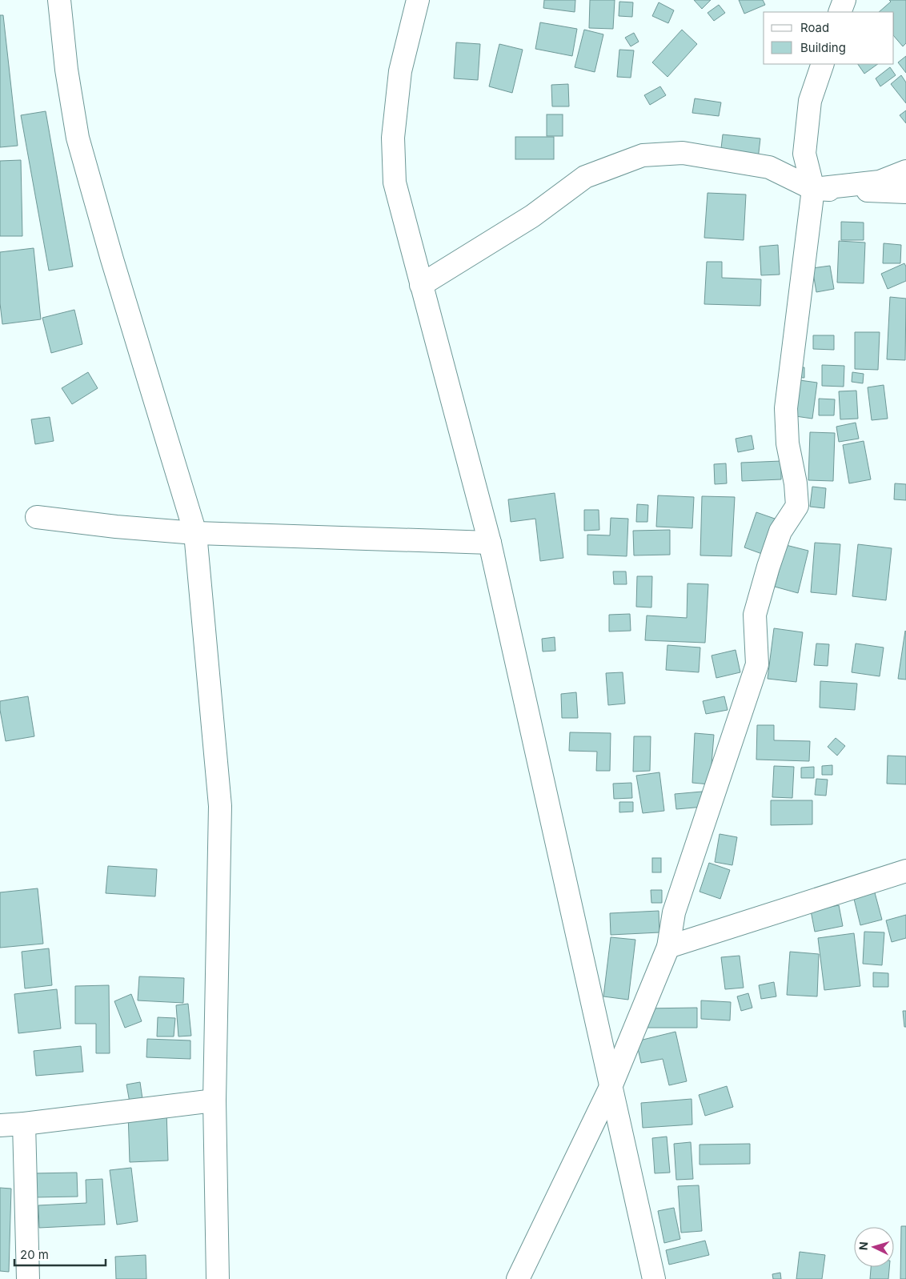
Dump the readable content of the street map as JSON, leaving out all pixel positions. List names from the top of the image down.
{
  "legend": ["Road", "Building"],
  "scale_bar": "20 m",
  "north": "left"
}
